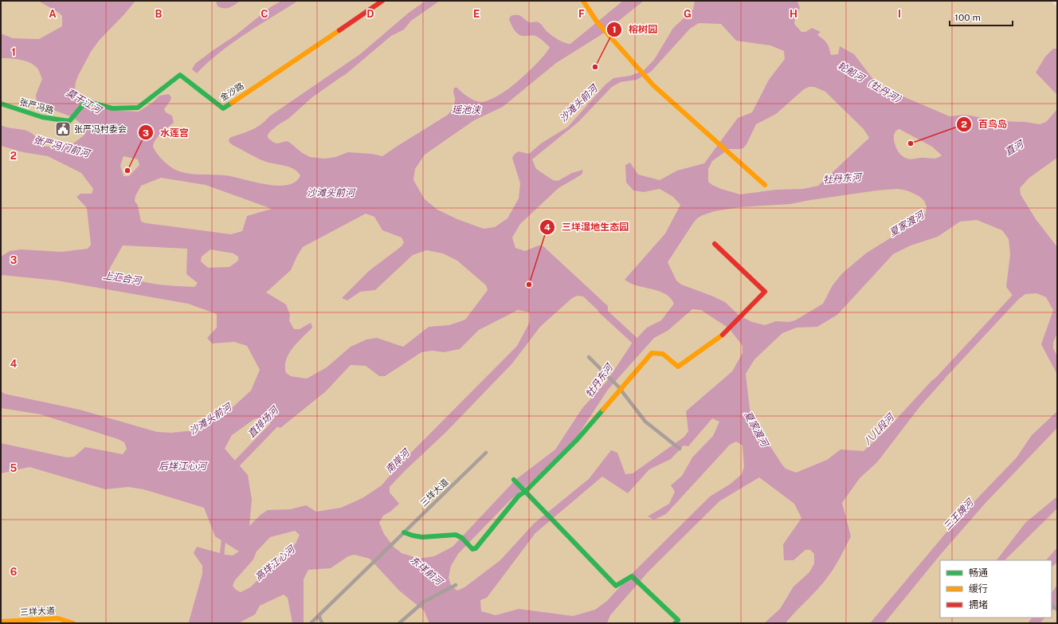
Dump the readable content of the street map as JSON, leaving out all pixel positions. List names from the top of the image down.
{
  "streets": {
    "street": ["金沙路", "张严冯路", "三垟大道"]
  },
  "crossings": [
    ["金沙路", "张严冯路"]
  ],
  "water": [
    "轮船河（牡丹河）",
    "莫干江河",
    "沙滩头前河",
    "瑶池浃",
    "张严冯门前河",
    "直河",
    "牡丹东河",
    "夏家渡河",
    "上汇合河",
    "直排场河",
    "八儿段河",
    "南岸河",
    "后垟江心河",
    "三王牌河",
    "高垟江心河",
    "东垟前河"
  ],
  "places": {
    "other": [
      "榕树园",
      "百鸟岛",
      "水莲宫",
      "三垟湿地生态园"
    ],
    "public building": ["张严冯村委会"]
  },
  "legend": ["畅通", "缓行", "拥堵"],
  "scale_bar": "100 m",
  "grid": {
    "columns": [
      "A",
      "B",
      "C",
      "D",
      "E",
      "F",
      "G",
      "H",
      "I"
    ],
    "rows": [
      "1",
      "2",
      "3",
      "4",
      "5",
      "6"
    ]
  }
}
